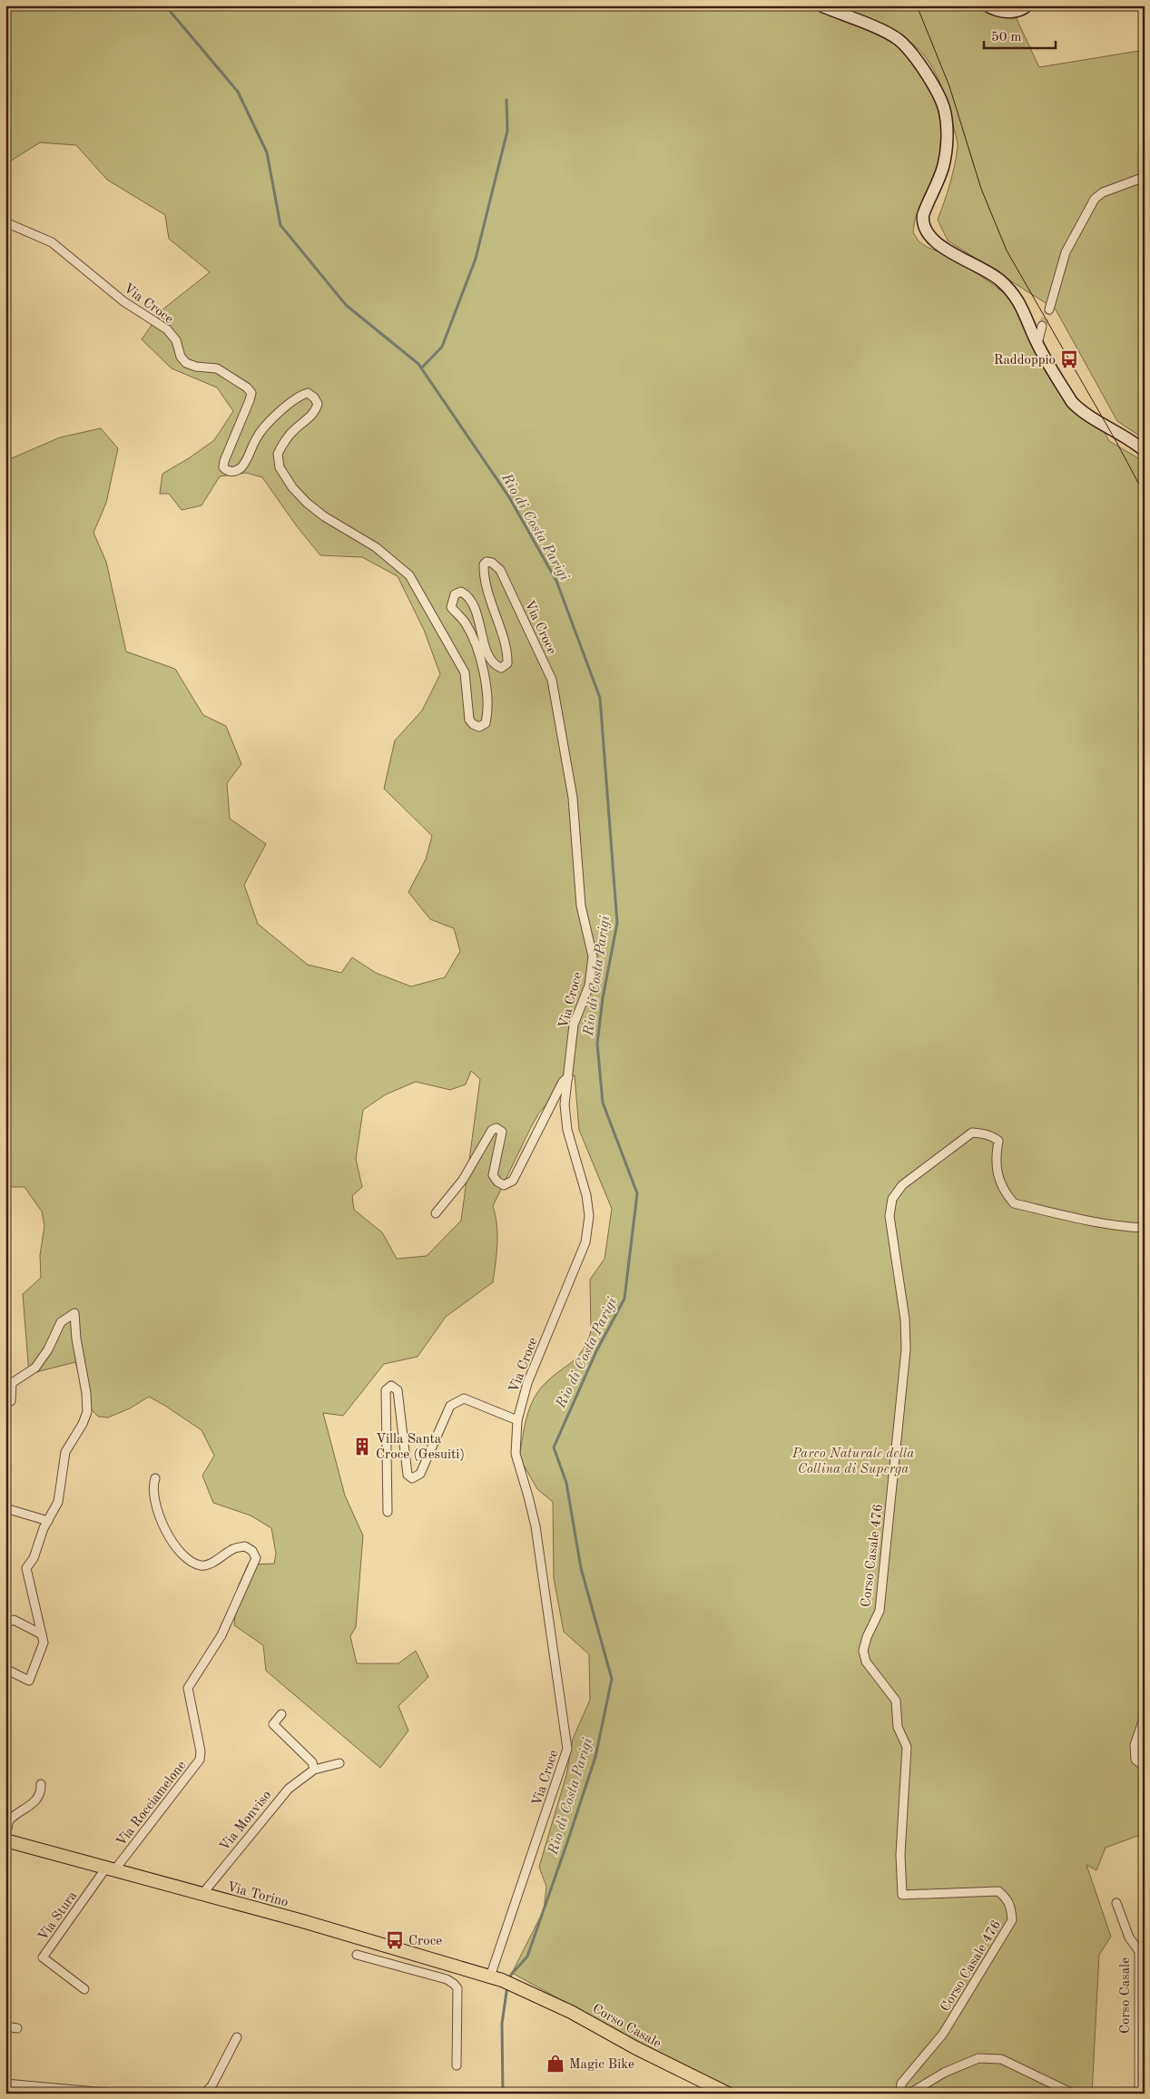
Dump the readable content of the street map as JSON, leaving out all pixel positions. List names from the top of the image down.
{
  "streets": {
    "main road": ["Via Torino", "Corso Casale"],
    "street": [
      "Via Croce",
      "Corso Casale 476",
      "Via Rocciamelone",
      "Via Monviso",
      "Via Stura"
    ]
  },
  "crossings": [
    ["Via Croce", "Via Torino"],
    ["Via Croce", "Corso Casale"],
    ["Via Rocciamelone", "Via Torino"],
    ["Via Rocciamelone", "Via Stura"],
    ["Via Monviso", "Via Torino"],
    ["Via Torino", "Via Stura"],
    ["Via Torino", "Corso Casale"]
  ],
  "water": ["Rio di Costa Parigi"],
  "parks": ["Parco Naturale della Collina di Superga"],
  "places": {
    "bus stop": ["Raddoppio", "Croce"],
    "building": ["Villa Santa Croce (Gesuiti)"],
    "shop": ["Magic Bike"]
  },
  "scale_bar": "50 m"
}
